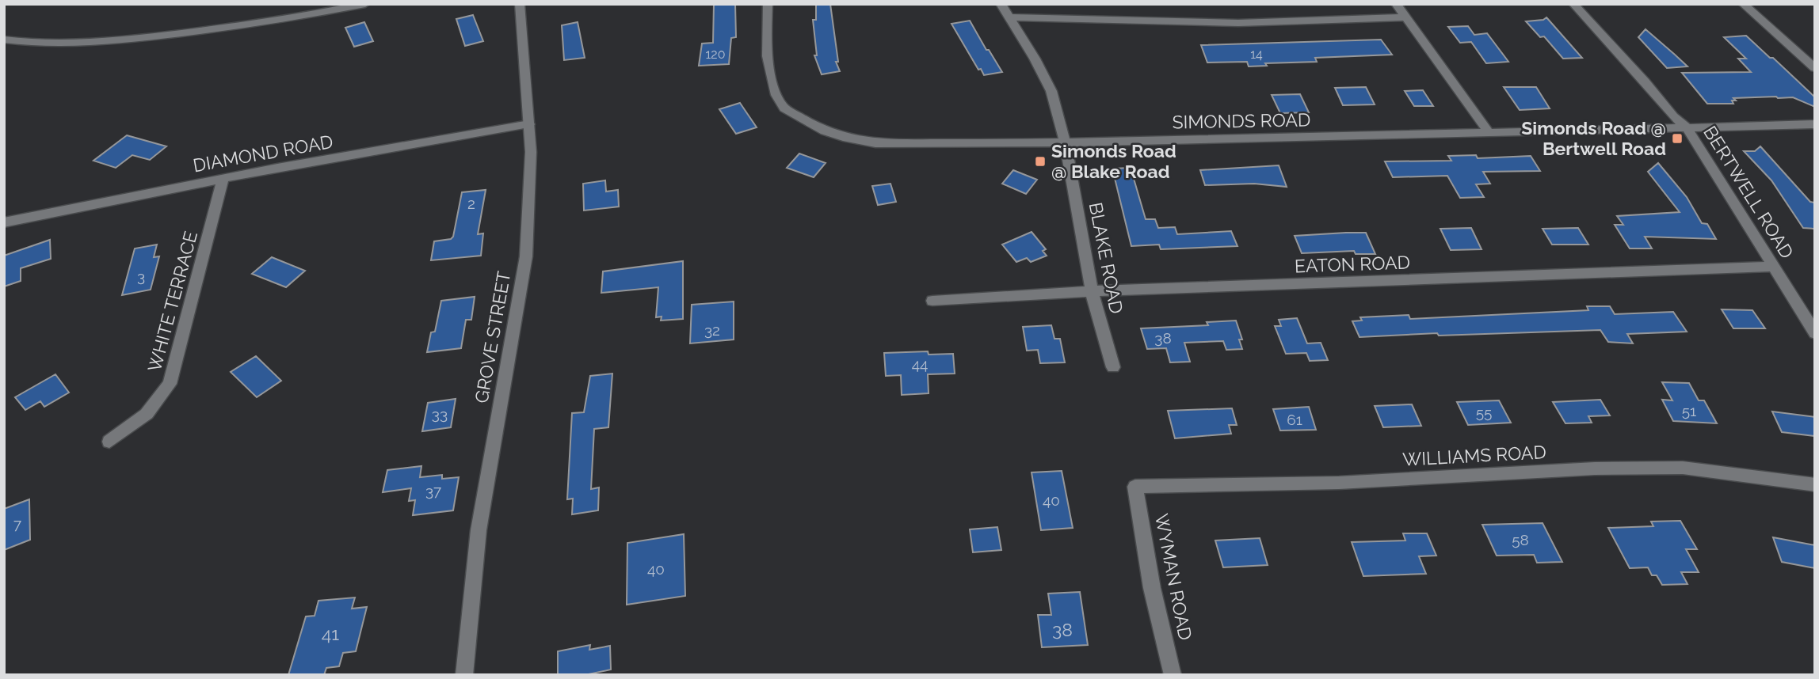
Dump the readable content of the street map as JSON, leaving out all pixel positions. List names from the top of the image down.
{
  "streets": {
    "street": [
      "SIMONDS ROAD",
      "DIAMOND ROAD",
      "BERTWELL ROAD",
      "BLAKE ROAD",
      "EATON ROAD",
      "WHITE TERRACE",
      "GROVE STREET",
      "WILLIAMS ROAD",
      "WYMAN ROAD"
    ]
  },
  "crossings": [
    ["SIMONDS ROAD", "BERTWELL ROAD"],
    ["SIMONDS ROAD", "BLAKE ROAD"],
    ["DIAMOND ROAD", "WHITE TERRACE"],
    ["DIAMOND ROAD", "GROVE STREET"],
    ["BERTWELL ROAD", "EATON ROAD"],
    ["BLAKE ROAD", "EATON ROAD"],
    ["WILLIAMS ROAD", "WYMAN ROAD"]
  ],
  "places": {
    "transit": ["Simonds Road @ Bertwell Road", "Simonds Road @ Blake Road"]
  },
  "house_numbers": [
    "120",
    "14",
    "2",
    "3",
    "32",
    "38",
    "44",
    "51",
    "55",
    "33",
    "61",
    "37",
    "40",
    "7",
    "58",
    "40",
    "38",
    "41"
  ]
}
